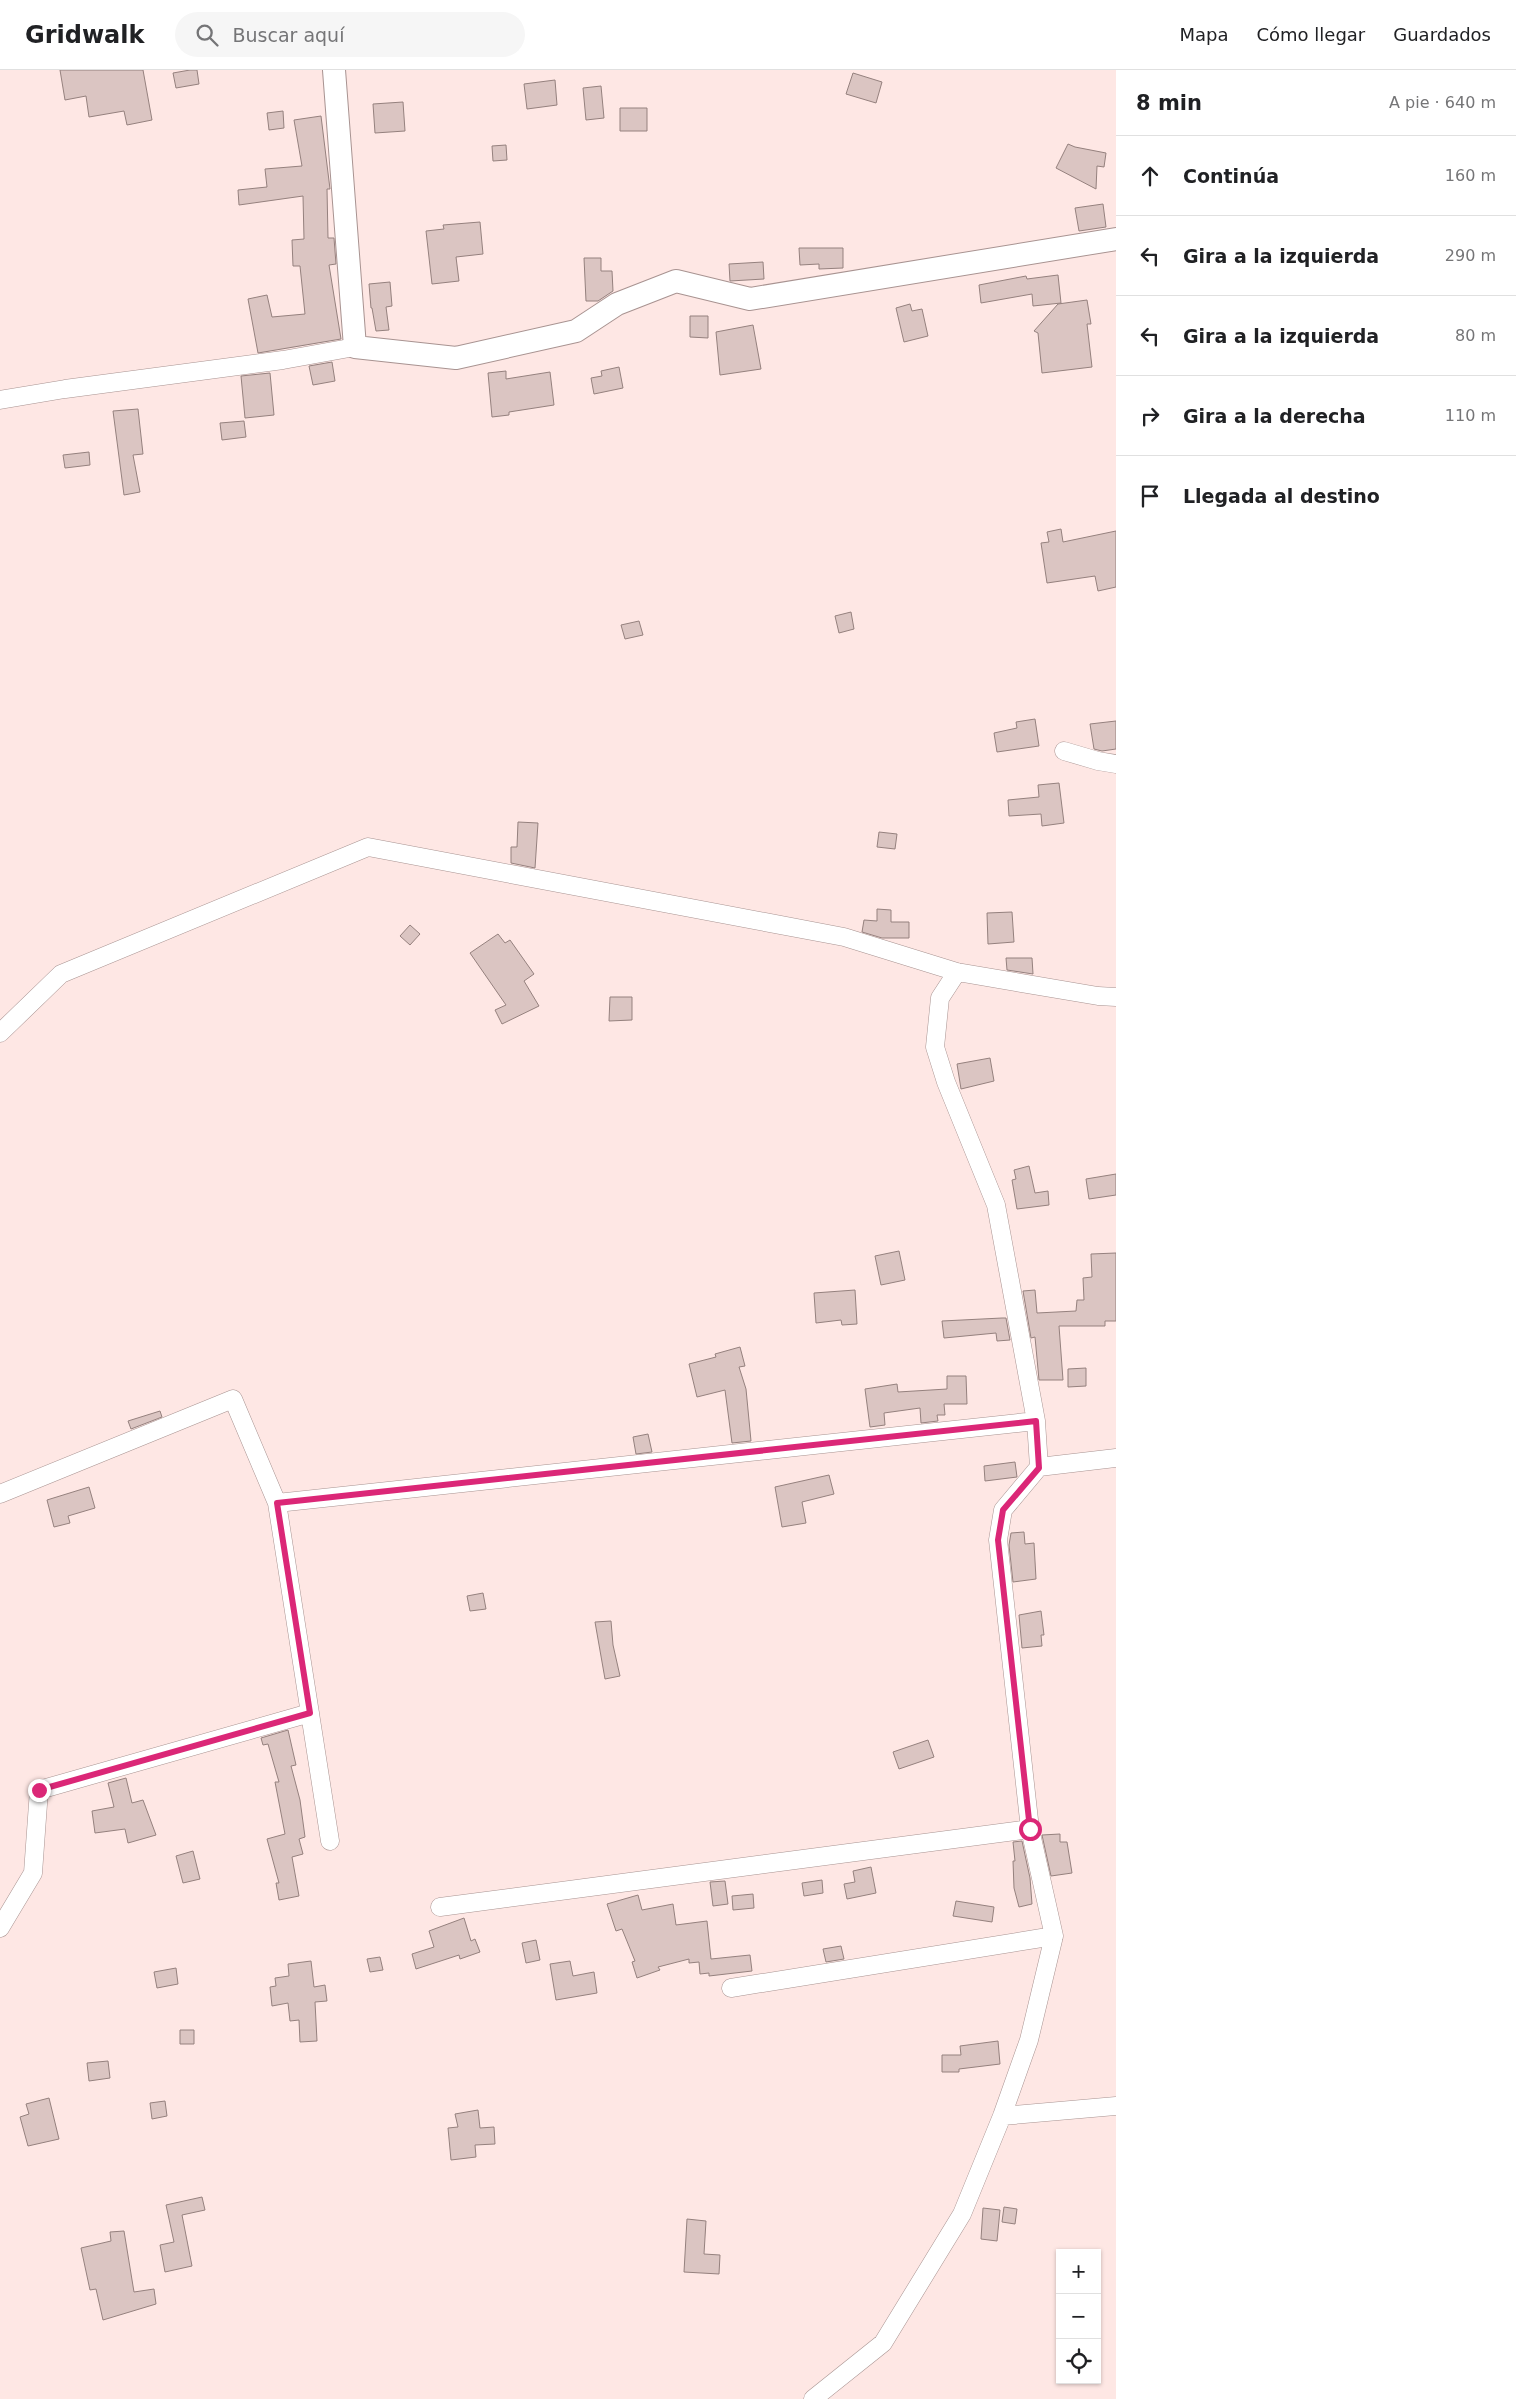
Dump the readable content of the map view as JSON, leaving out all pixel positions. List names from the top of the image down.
{
  "page": {
    "header": "Gridwalk",
    "search": "Buscar aquí",
    "nav": ["Mapa", "Cómo llegar", "Guardados"],
    "heading": ["8 min", "A pie · 640 m"],
    "list": [
      ["Continúa", "160 m"],
      ["Gira a la izquierda", "290 m"],
      ["Gira a la izquierda", "80 m"],
      ["Gira a la derecha", "110 m"],
      "Llegada al destino"
    ],
    "map_buttons": ["+", "−"]
  }
}
